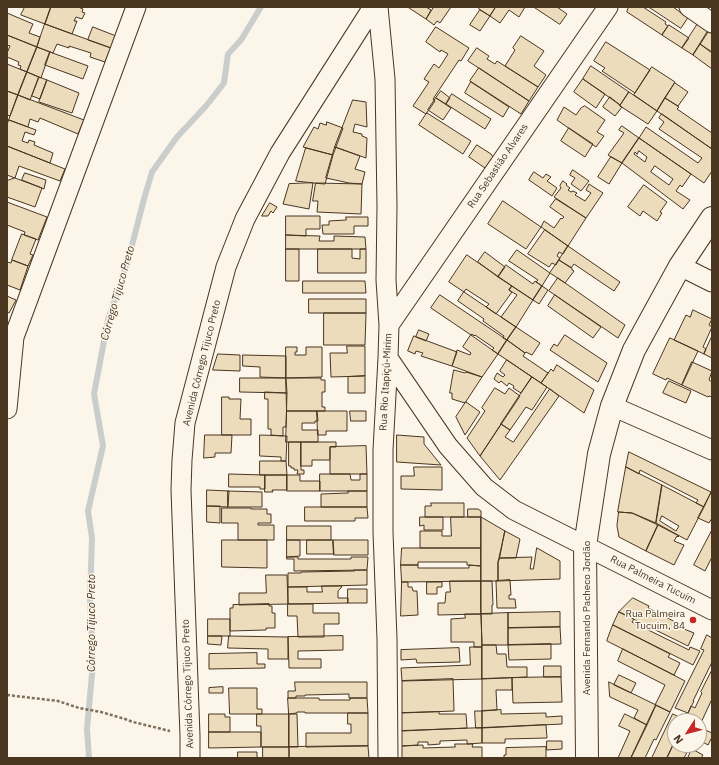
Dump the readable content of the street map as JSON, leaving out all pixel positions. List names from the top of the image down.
{
  "streets": {
    "street": [
      "Rua Sebastião Alvares",
      "Avenida Córrego Tijuco Preto",
      "Rua Rio Itapiçú-Mirim",
      "Rua Palmeira Tucuim",
      "Avenida Fernando Pacheco Jordão"
    ]
  },
  "crossings": [
    ["Rua Sebastião Alvares", "Rua Rio Itapiçú-Mirim"],
    ["Rua Rio Itapiçú-Mirim", "Rua Palmeira Tucuim"],
    ["Rua Palmeira Tucuim", "Avenida Fernando Pacheco Jordão"]
  ],
  "water": ["Córrego Tijuco Preto"],
  "places": ["Rua Palmeira Tucuim, 84"],
  "north": "bottom left"
}
